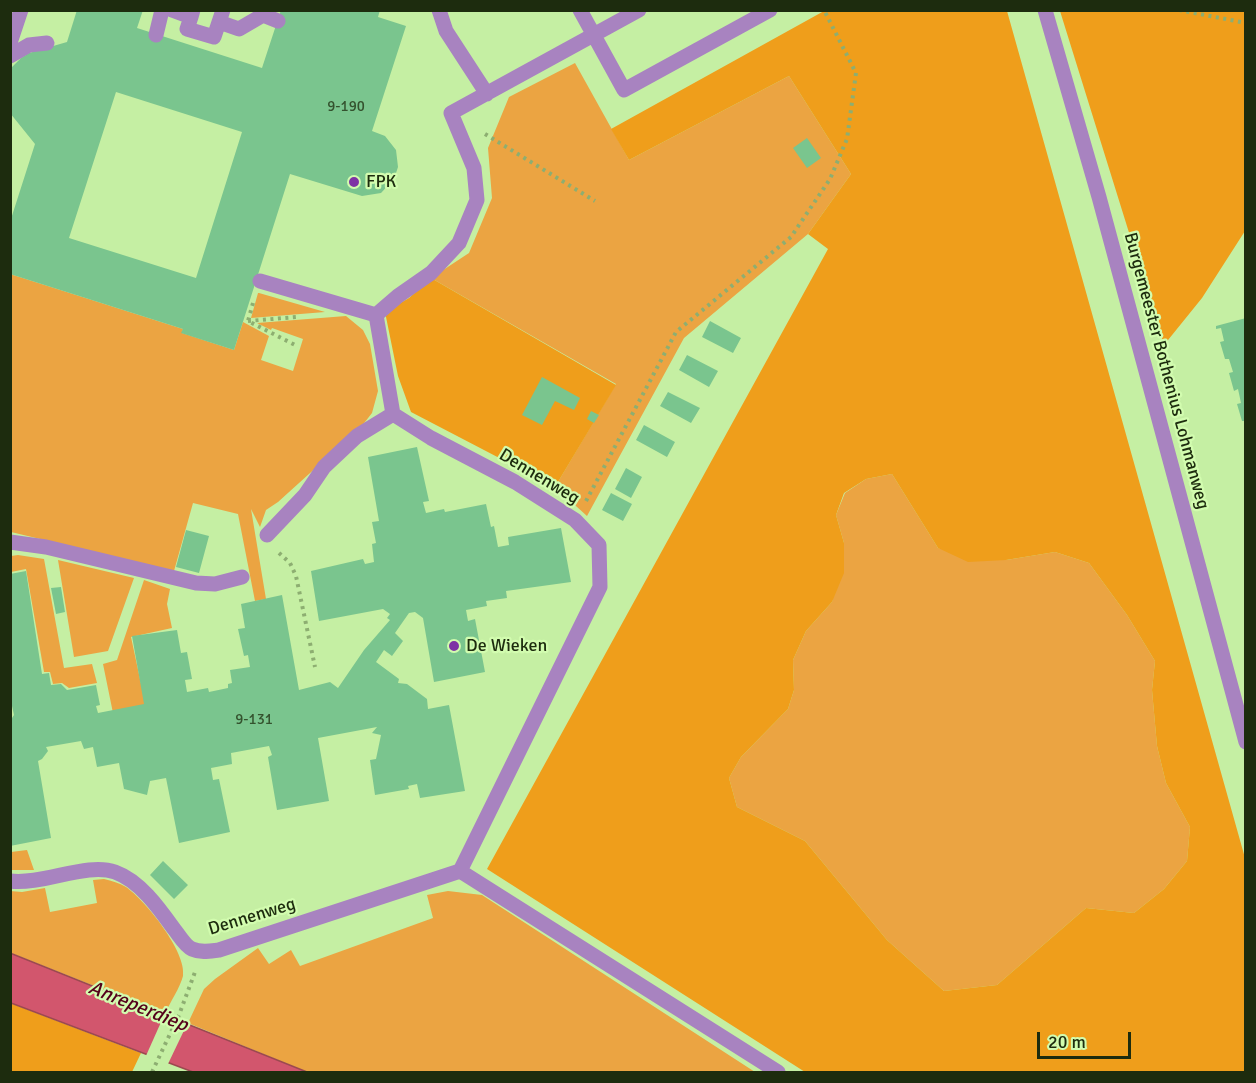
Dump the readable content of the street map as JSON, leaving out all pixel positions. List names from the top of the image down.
{
  "streets": {
    "street": ["Burgemeester Bothenius Lohmanweg", "Dennenweg"]
  },
  "water": ["Anreperdiep"],
  "places": ["FPK", "De Wieken"],
  "house_numbers": ["9-190", "9-131"],
  "scale_bar": "20 m"
}
